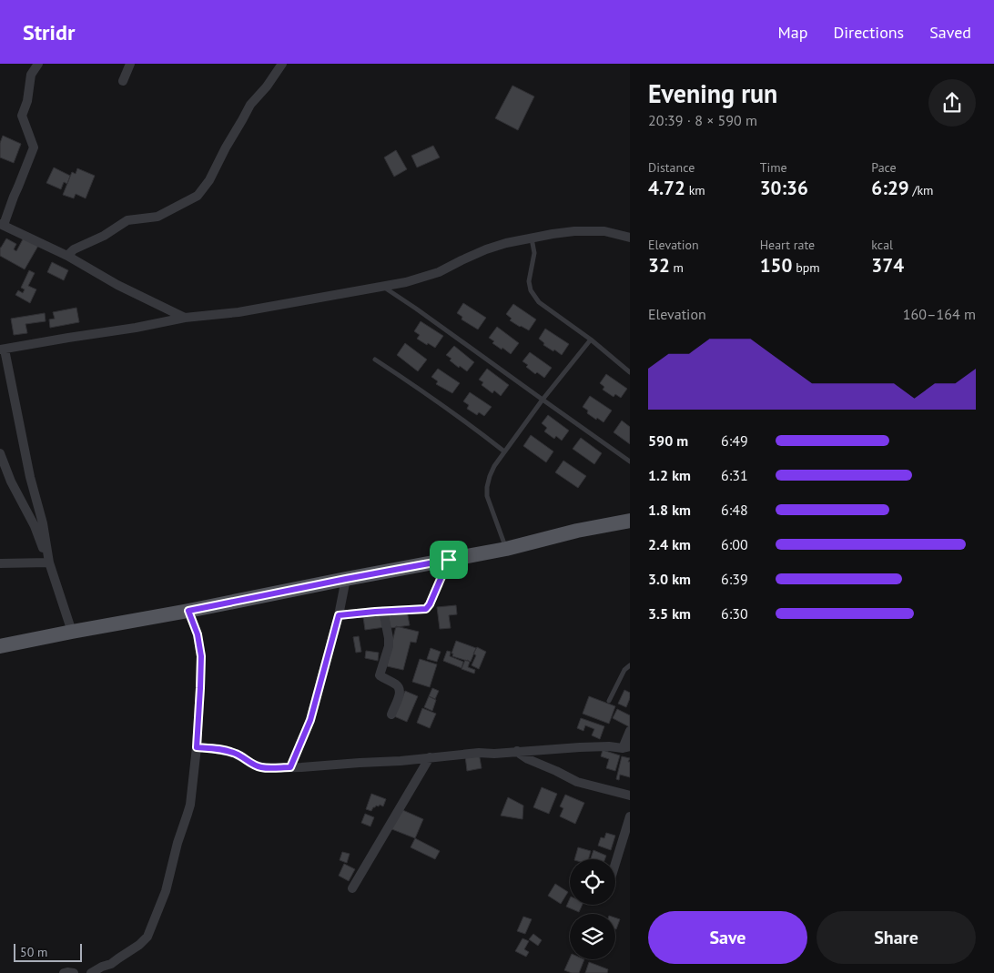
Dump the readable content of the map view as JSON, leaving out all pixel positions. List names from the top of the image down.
{
  "scale_bar": "50 m",
  "page": {
    "header": "Stridr",
    "nav": ["Map", "Directions", "Saved"],
    "heading": ["Evening run", "20:39 · 8 × 590 m"],
    "stats": [
      ["Distance", "4.72 km"],
      ["Time", "30:36"],
      ["Pace", "6:29 /km"],
      ["Elevation", "32 m"],
      ["Heart rate", "150 bpm"],
      ["kcal", "374"]
    ],
    "chart": ["Elevation", "160–164 m"],
    "list": [
      {
        "name": "590 m",
        "note": "6:49"
      },
      {
        "name": "1.2 km",
        "note": "6:31"
      },
      {
        "name": "1.8 km",
        "note": "6:48"
      },
      {
        "name": "2.4 km",
        "note": "6:00"
      },
      {
        "name": "3.0 km",
        "note": "6:39"
      },
      {
        "name": "3.5 km",
        "note": "6:30"
      }
    ],
    "buttons": ["Save", "Share"],
    "scale": "50 m"
  }
}
